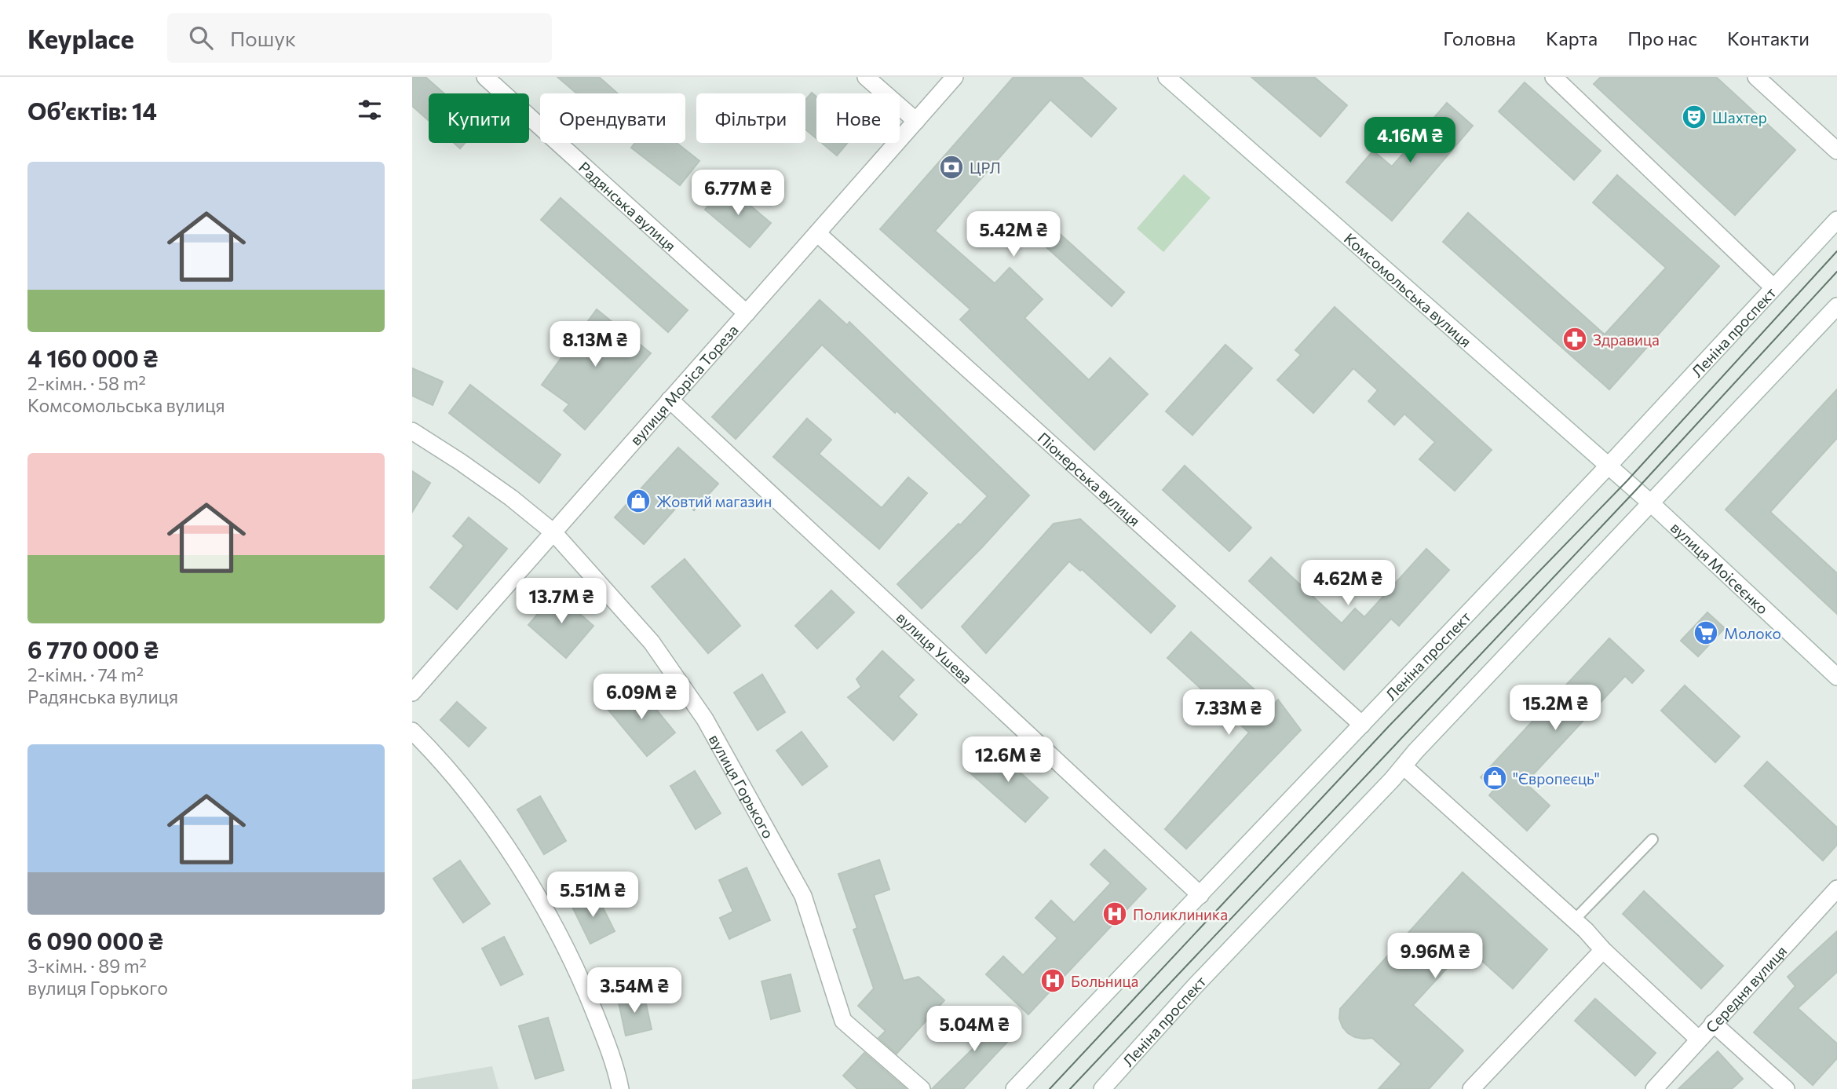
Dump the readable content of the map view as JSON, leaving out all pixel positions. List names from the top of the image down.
{
  "streets": {
    "street": [
      "Радянська вулиця",
      "Комсомольська вулиця",
      "Леніна проспект",
      "вулиця Моріса Тореза",
      "Піонерська вулиця",
      "вулиця Моісеєнко",
      "вулиця Ушева",
      "вулиця Горького",
      "Середня вулиця"
    ]
  },
  "crossings": [
    ["Радянська вулиця", "вулиця Моріса Тореза"],
    ["Комсомольська вулиця", "Леніна проспект"],
    ["Комсомольська вулиця", "вулиця Моісеєнко"],
    ["Леніна проспект", "Піонерська вулиця"],
    ["Леніна проспект", "вулиця Моісеєнко"],
    ["Леніна проспект", "вулиця Ушева"],
    ["вулиця Моріса Тореза", "Піонерська вулиця"],
    ["вулиця Моріса Тореза", "вулиця Ушева"],
    ["вулиця Моріса Тореза", "вулиця Горького"]
  ],
  "places": {
    "theatre": ["Шахтер"],
    "bank": ["ЦРЛ"],
    "pharmacy": ["Здравица"],
    "shop": ["Жовтий магазин", "\"Європеєць\""],
    "supermarket": ["Молоко"],
    "hospital": ["Поликлиника", "Больница"]
  },
  "page": {
    "header": "Keyplace",
    "search": "Пошук",
    "nav": [
      "Головна",
      "Карта",
      "Про нас",
      "Контакти"
    ],
    "heading": "Об’єктів: 14",
    "chip": [
      "Купити",
      "Орендувати",
      "Фільтри",
      "Нове"
    ],
    "price": [
      "4.16M ₴",
      "6.77M ₴",
      "5.42M ₴",
      "8.13M ₴",
      "4.62M ₴",
      "13.7M ₴",
      "6.09M ₴",
      "15.2M ₴",
      "7.33M ₴",
      "12.6M ₴",
      "5.51M ₴",
      "9.96M ₴",
      "3.54M ₴",
      "5.04M ₴"
    ],
    "list": [
      {
        "name": "4 160 000 ₴",
        "note": "2-кімн. · 58 m² · Комсомольська вулиця"
      },
      {
        "name": "6 770 000 ₴",
        "note": "2-кімн. · 74 m² · Радянська вулиця"
      },
      {
        "name": "6 090 000 ₴",
        "note": "3-кімн. · 89 m² · вулиця Горького"
      }
    ]
  }
}
